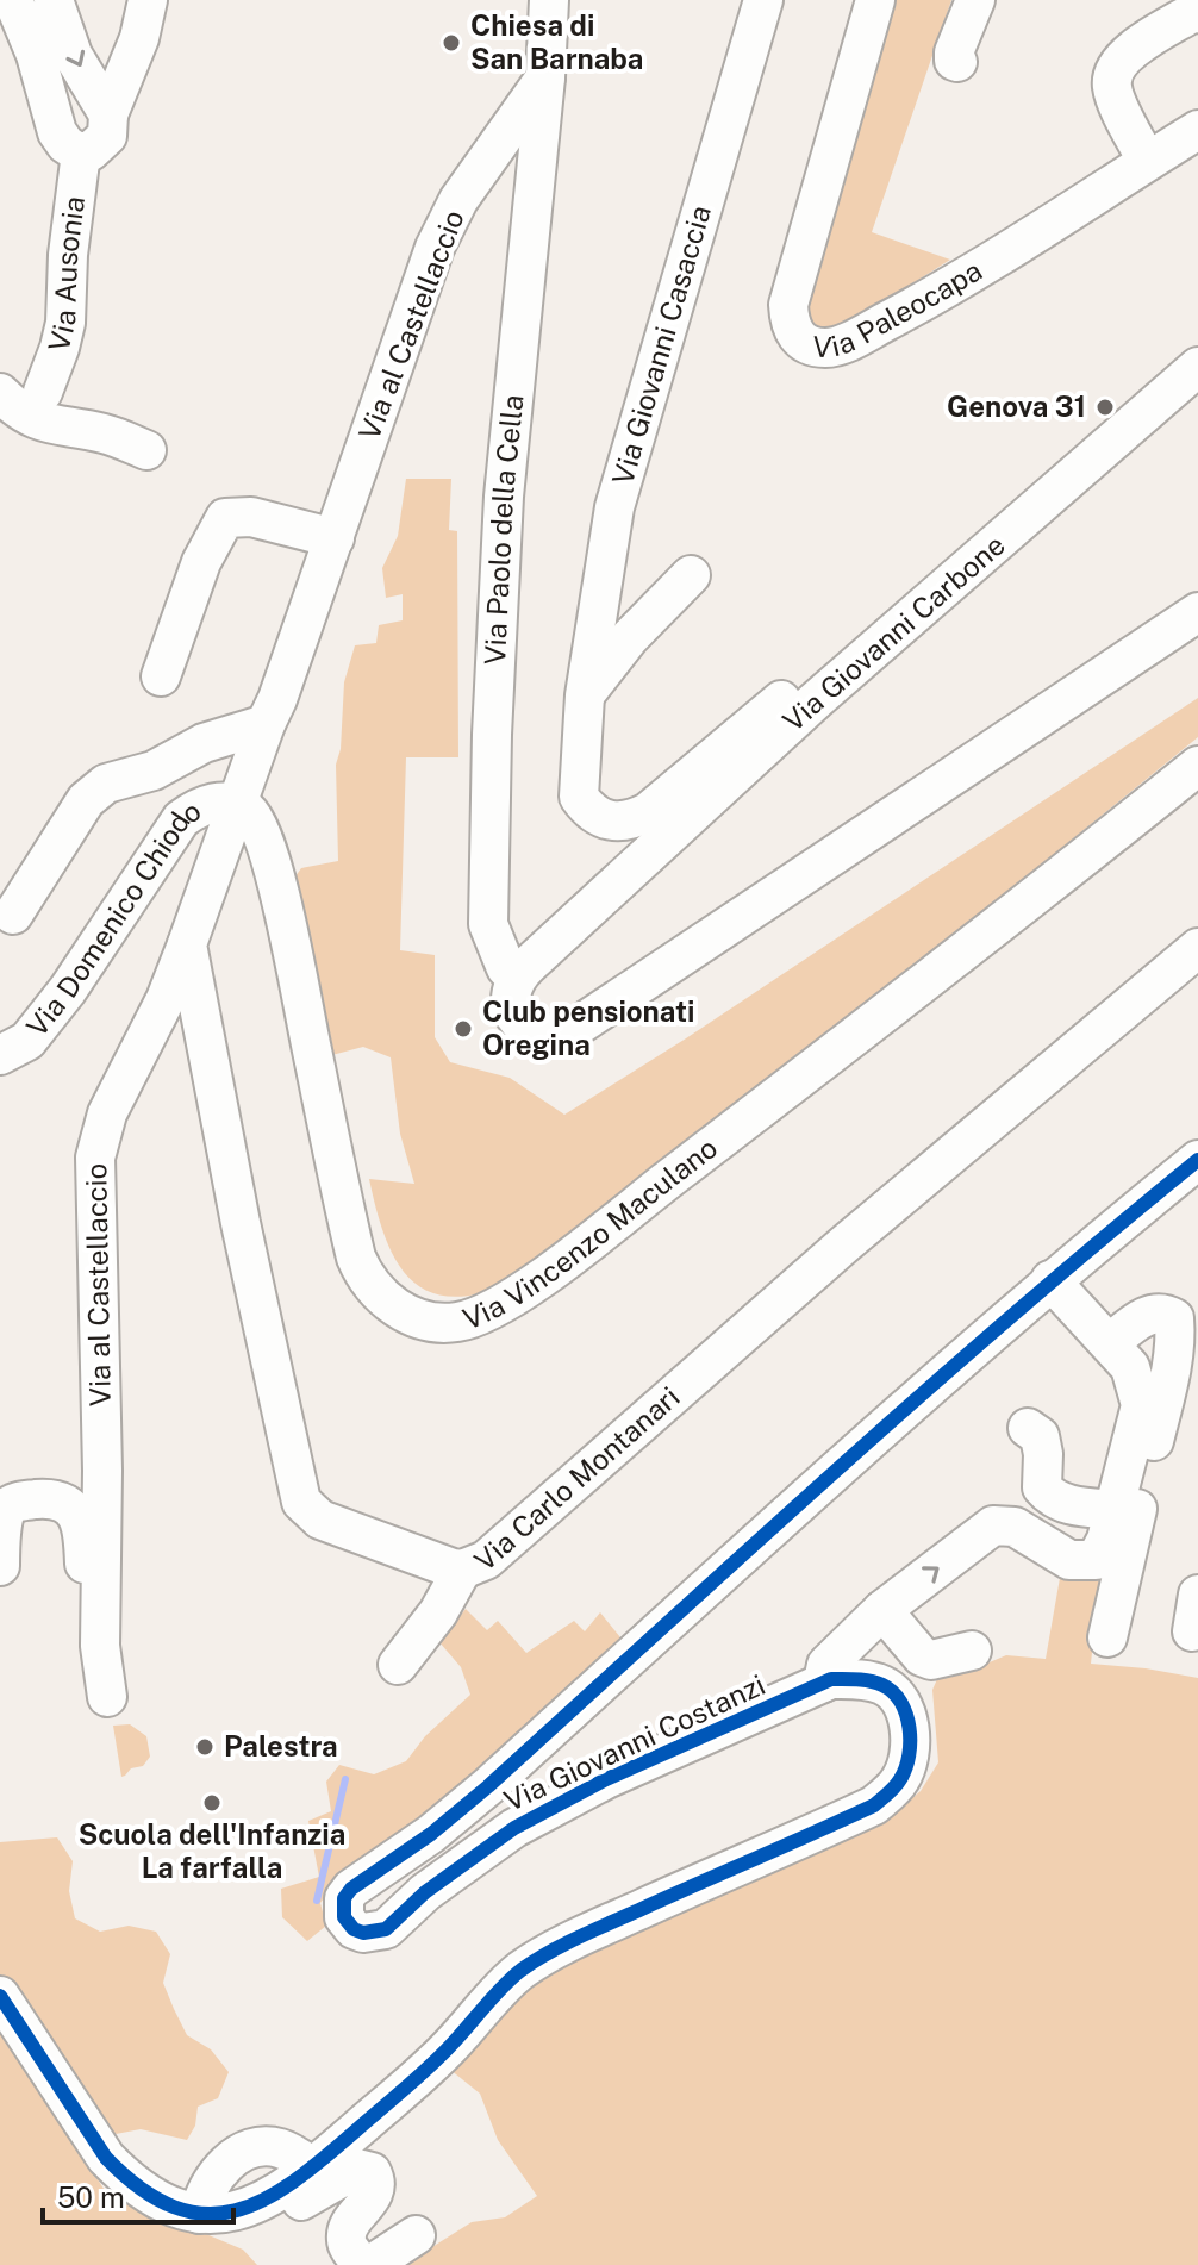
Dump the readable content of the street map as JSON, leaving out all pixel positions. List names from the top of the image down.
{
  "streets": {
    "street": [
      "Via Ausonia",
      "Via Paleocapa",
      "Via al Castellaccio",
      "Via Giovanni Casaccia",
      "Via Paolo della Cella",
      "Via Giovanni Carbone",
      "Via Domenico Chiodo",
      "Via Vincenzo Maculano",
      "Via Carlo Montanari",
      "Via Giovanni Costanzi"
    ]
  },
  "crossings": [
    ["Via al Castellaccio", "Via Paolo della Cella"],
    ["Via al Castellaccio", "Via Domenico Chiodo"],
    ["Via al Castellaccio", "Via Vincenzo Maculano"],
    ["Via al Castellaccio", "Via Carlo Montanari"],
    ["Via Giovanni Casaccia", "Via Giovanni Carbone"],
    ["Via Paolo della Cella", "Via Giovanni Carbone"],
    ["Via Domenico Chiodo", "Via Vincenzo Maculano"]
  ],
  "places": [
    "Chiesa di San Barnaba",
    "Genova 31",
    "Club pensionati Oregina",
    "Palestra",
    "Scuola dell'Infanzia La farfalla"
  ],
  "scale_bar": "50 m"
}
